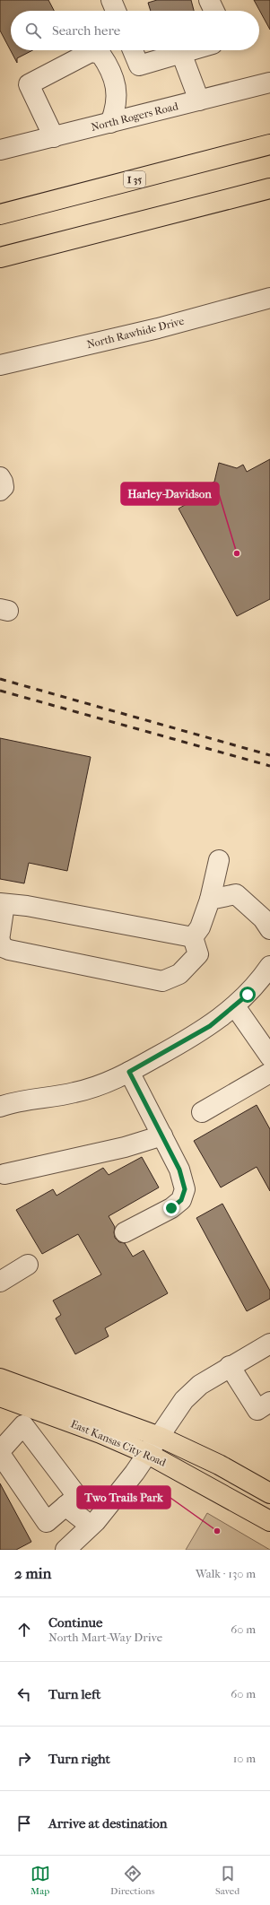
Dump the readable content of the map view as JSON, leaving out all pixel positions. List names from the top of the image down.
{
  "streets": {
    "main road": ["I 35", "East Kansas City Road"],
    "street": ["North Rogers Road", "North Rawhide Drive"]
  },
  "places": ["Harley-Davidson", "Two Trails Park"],
  "page": {
    "search": "Search here",
    "heading": ["2 min", "Walk · 130 m"],
    "list": [
      ["Continue", "North Mart-Way Drive", "60 m"],
      ["Turn left", "60 m"],
      ["Turn right", "10 m"],
      "Arrive at destination"
    ],
    "nav": ["Map", "Directions", "Saved"]
  }
}
